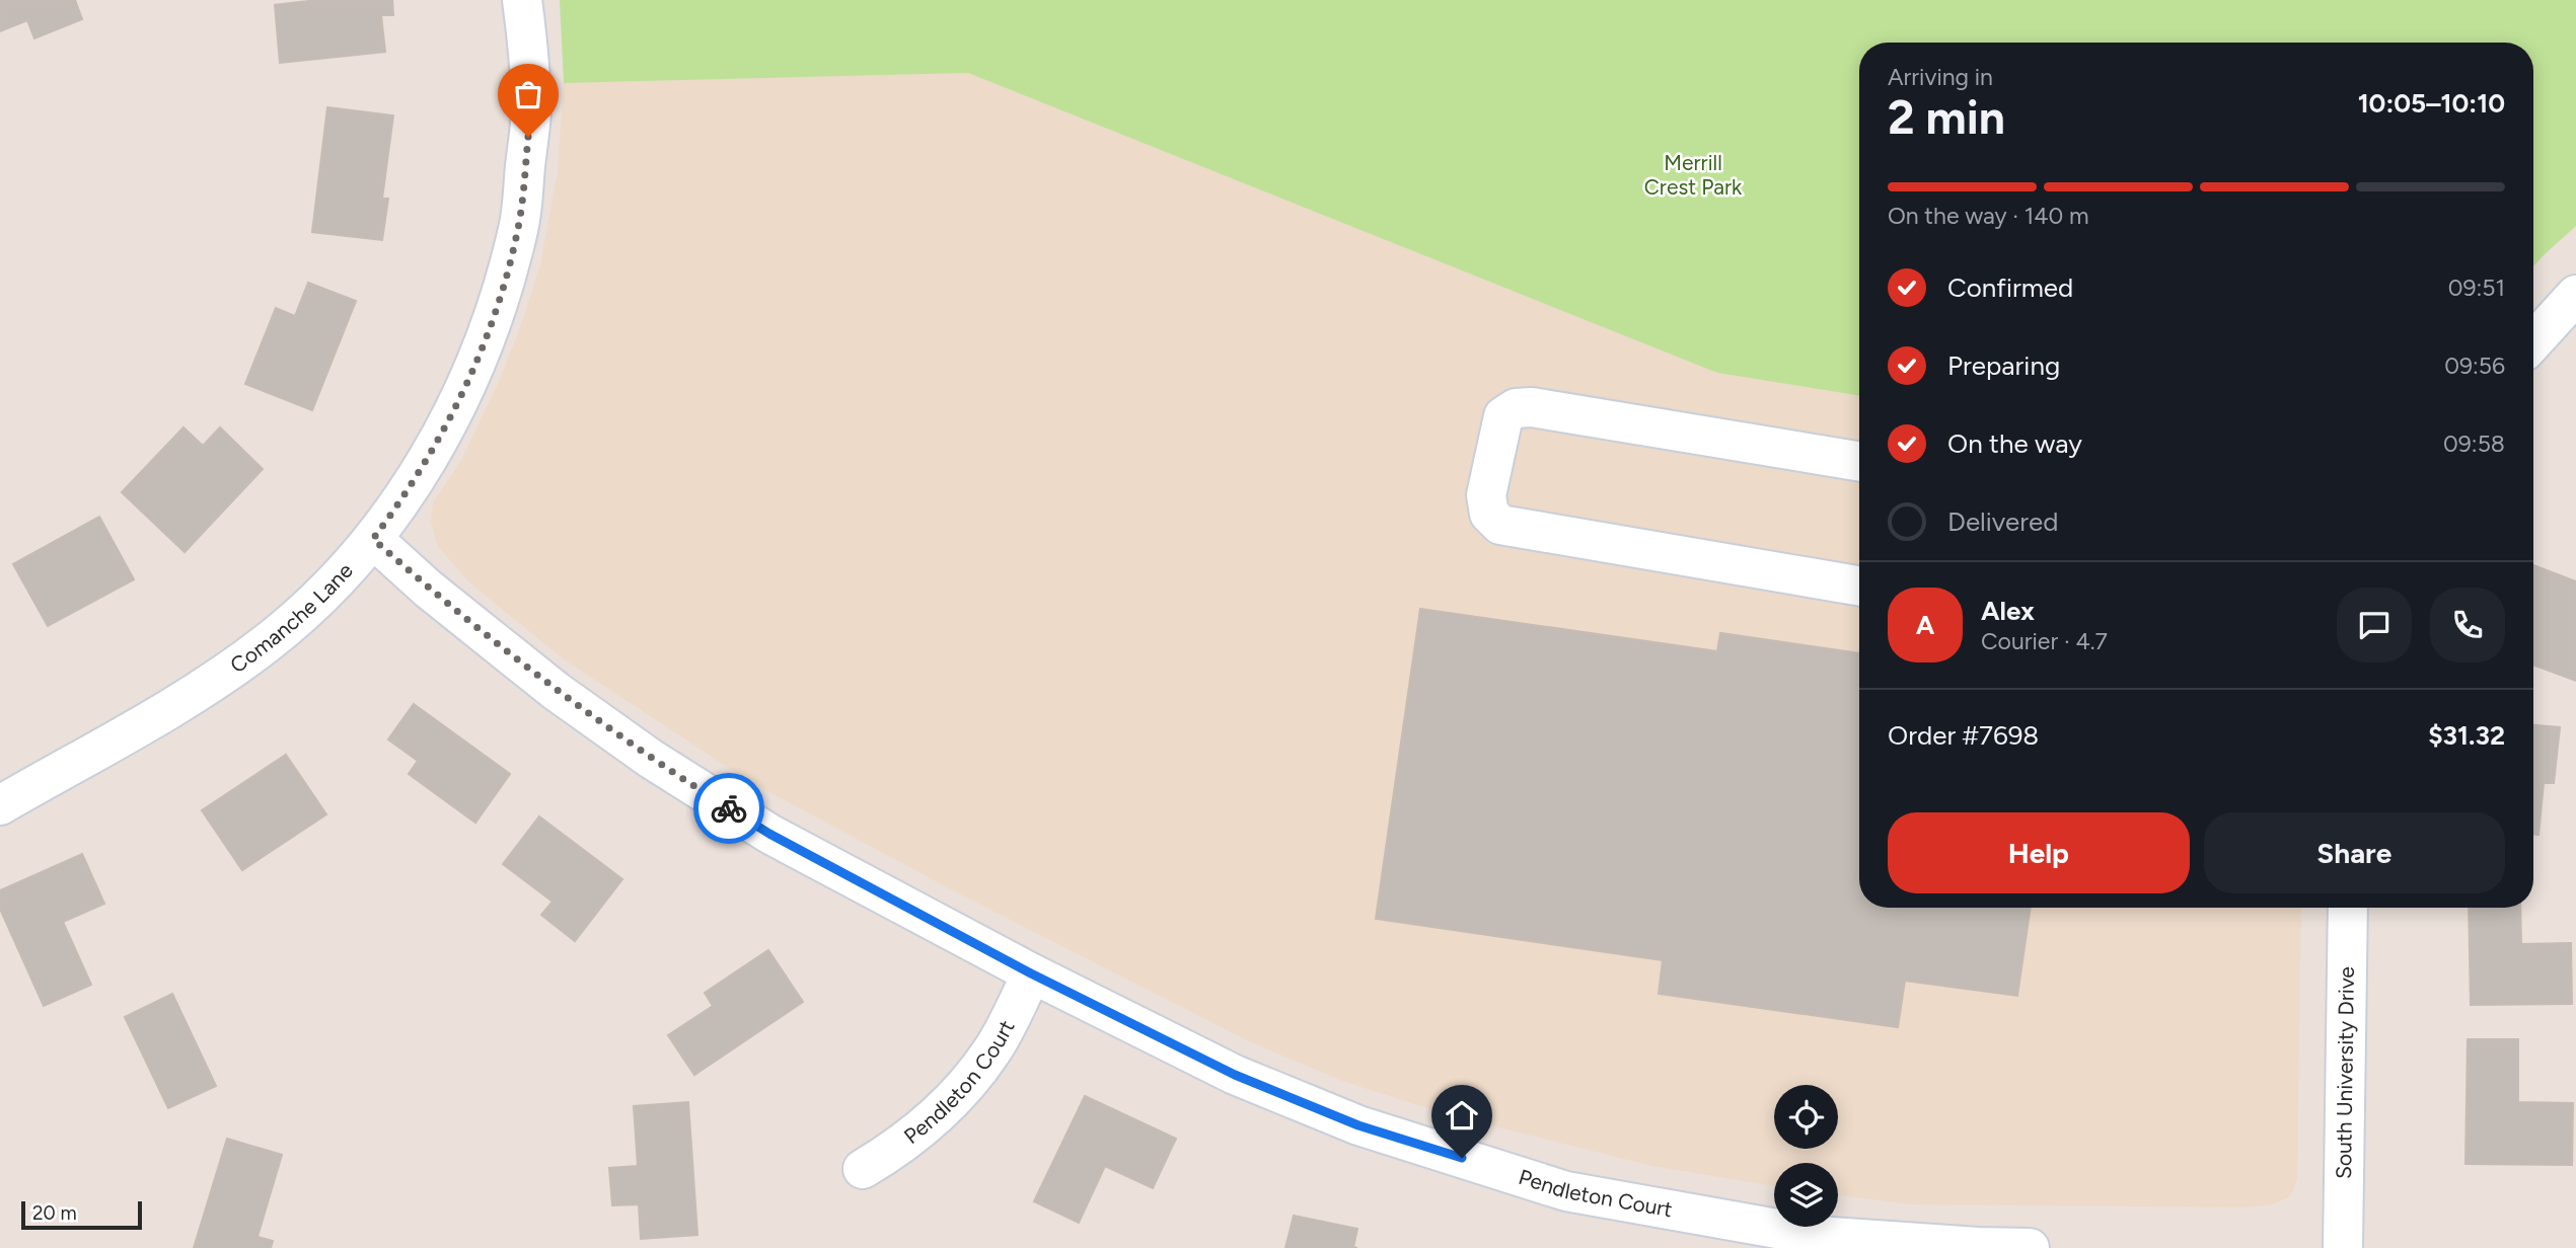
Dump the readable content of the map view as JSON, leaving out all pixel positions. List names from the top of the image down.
{
  "streets": {
    "street": ["Comanche Lane", "South University Drive", "Pendleton Court"]
  },
  "crossings": [
    ["Comanche Lane", "Pendleton Court"]
  ],
  "parks": ["Merrill Crest Park"],
  "scale_bar": "20 m",
  "page": {
    "heading": ["2 min", "Arriving in", "10:05–10:10"],
    "panel": [
      "Alex",
      "Courier · 4.7",
      "Order #7698",
      "$31.32"
    ],
    "bar": "On the way · 140 m",
    "list": [
      ["Confirmed", "09:51"],
      ["Preparing", "09:56"],
      ["On the way", "09:58"],
      "Delivered"
    ],
    "round": "A",
    "buttons": ["Help", "Share"],
    "scale": "20 m"
  }
}
